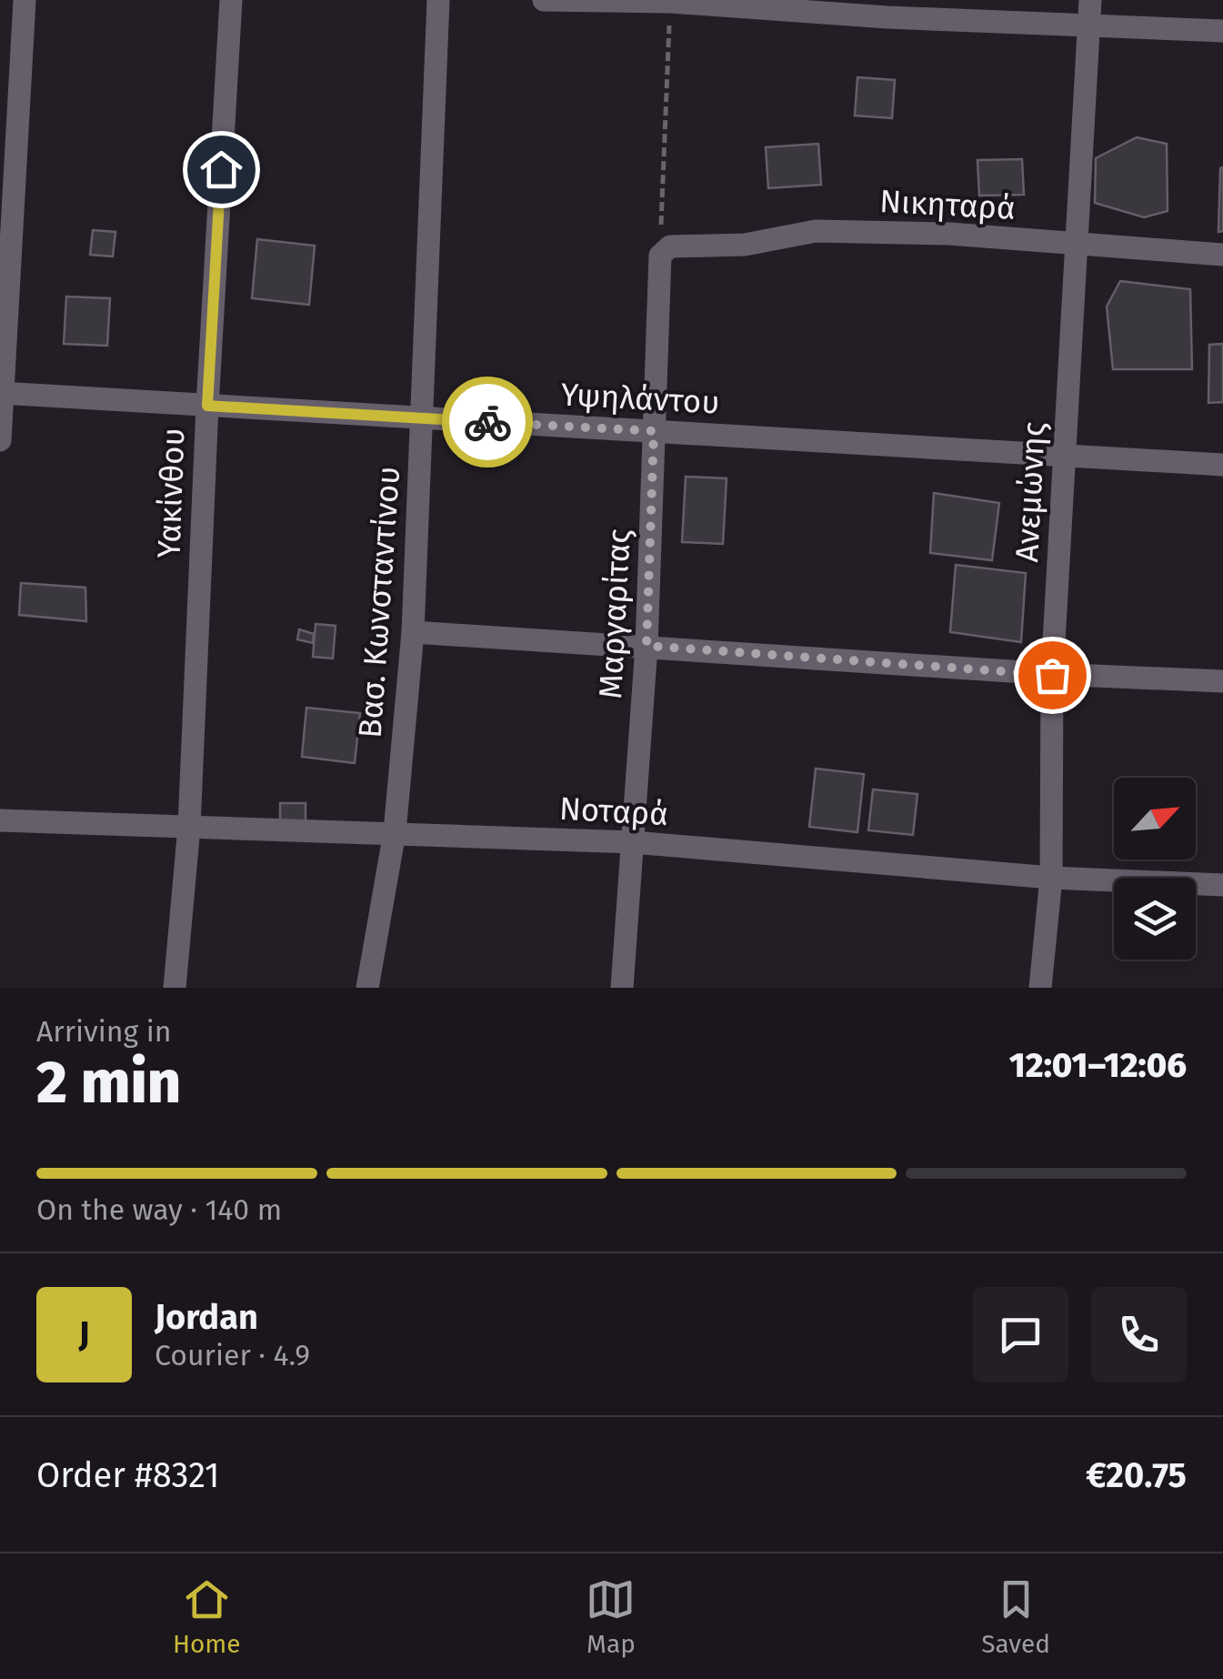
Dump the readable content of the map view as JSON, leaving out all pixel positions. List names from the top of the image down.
{
  "streets": {
    "street": [
      "Νικηταρά",
      "Υψηλάντου",
      "Ανεμώνης",
      "Υακίνθου",
      "Βασ. Κωνσταντίνου",
      "Μαργαρίτας",
      "Νοταρά"
    ]
  },
  "crossings": [
    ["Νικηταρά", "Ανεμώνης"],
    ["Νικηταρά", "Μαργαρίτας"],
    ["Υψηλάντου", "Ανεμώνης"],
    ["Υψηλάντου", "Υακίνθου"],
    ["Υψηλάντου", "Βασ. Κωνσταντίνου"],
    ["Υψηλάντου", "Μαργαρίτας"],
    ["Ανεμώνης", "Νοταρά"],
    ["Υακίνθου", "Νοταρά"],
    ["Βασ. Κωνσταντίνου", "Νοταρά"],
    ["Μαργαρίτας", "Νοταρά"]
  ],
  "north": "top right",
  "page": {
    "heading": ["2 min", "Arriving in", "12:01–12:06"],
    "panel": [
      "Jordan",
      "Courier · 4.9",
      "Order #8321",
      "€20.75"
    ],
    "bar": "On the way · 140 m",
    "round": "J",
    "tabs": ["Home", "Map", "Saved"]
  }
}
